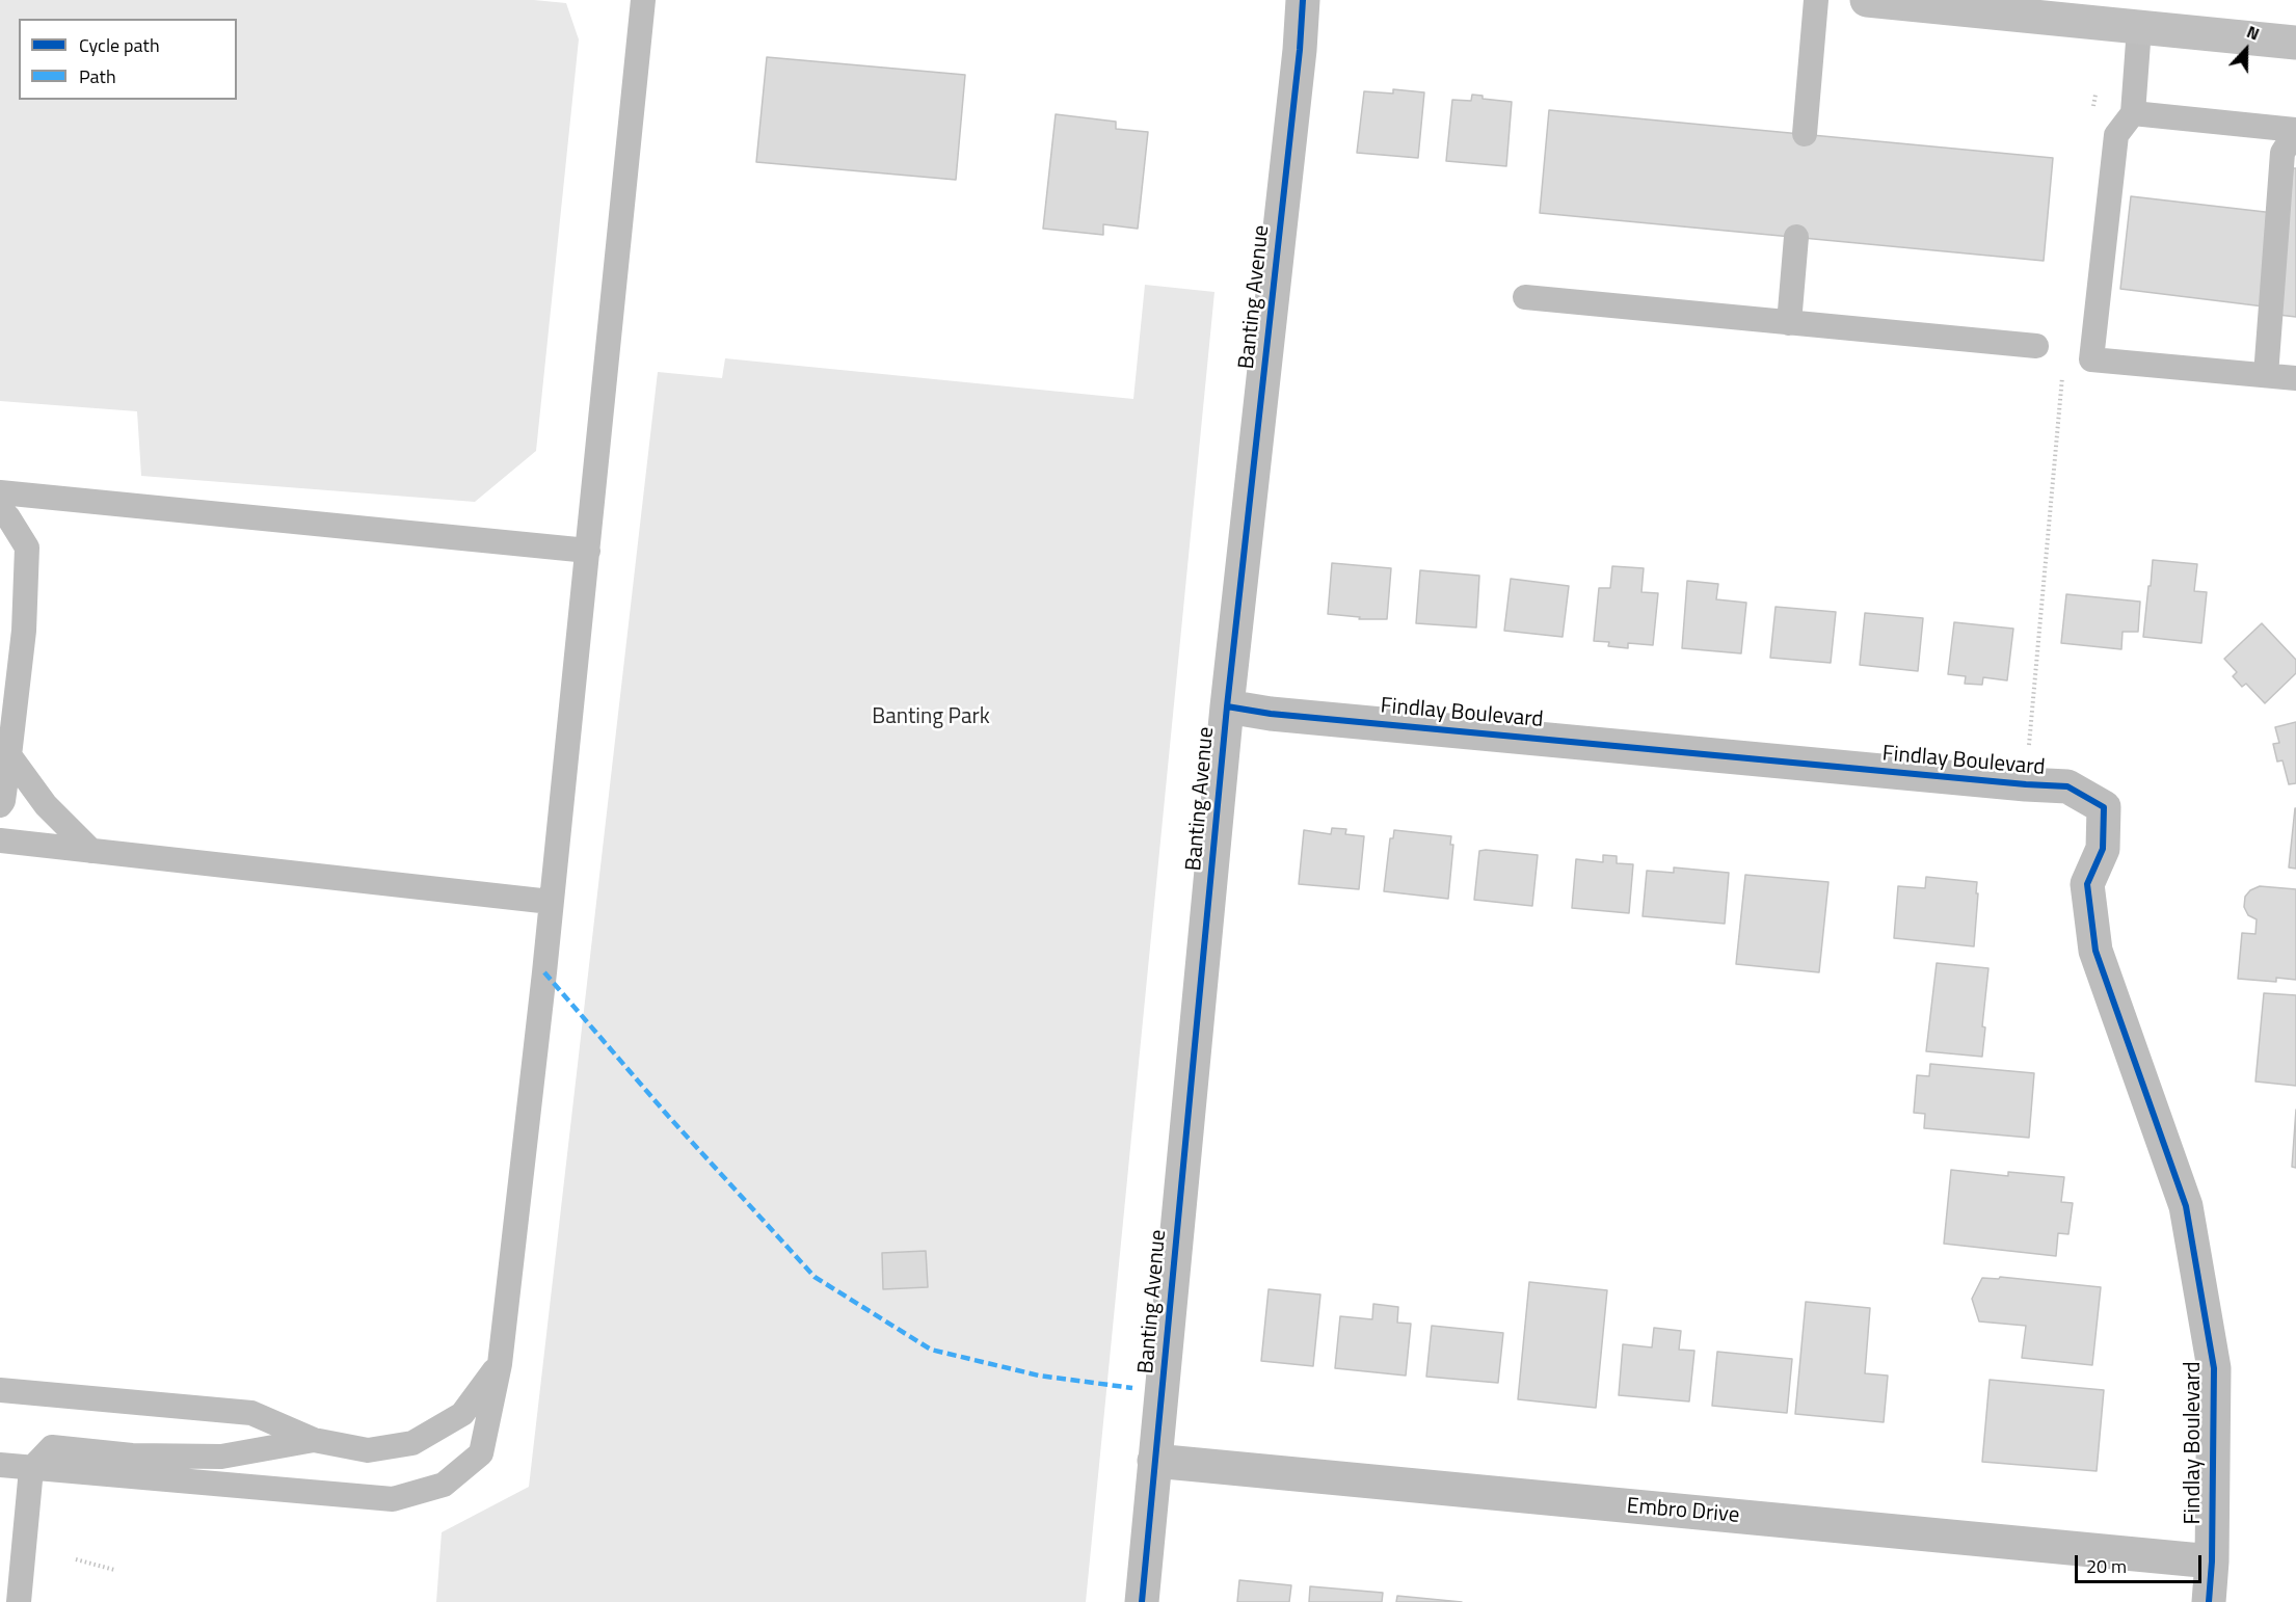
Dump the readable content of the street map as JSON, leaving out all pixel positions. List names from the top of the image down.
{
  "streets": {
    "street": ["Banting Avenue", "Findlay Boulevard", "Embro Drive"]
  },
  "crossings": [
    ["Banting Avenue", "Findlay Boulevard"],
    ["Banting Avenue", "Embro Drive"],
    ["Findlay Boulevard", "Embro Drive"]
  ],
  "parks": ["Banting Park"],
  "legend": ["Cycle path", "Path"],
  "scale_bar": "20 m",
  "north": "top"
}
